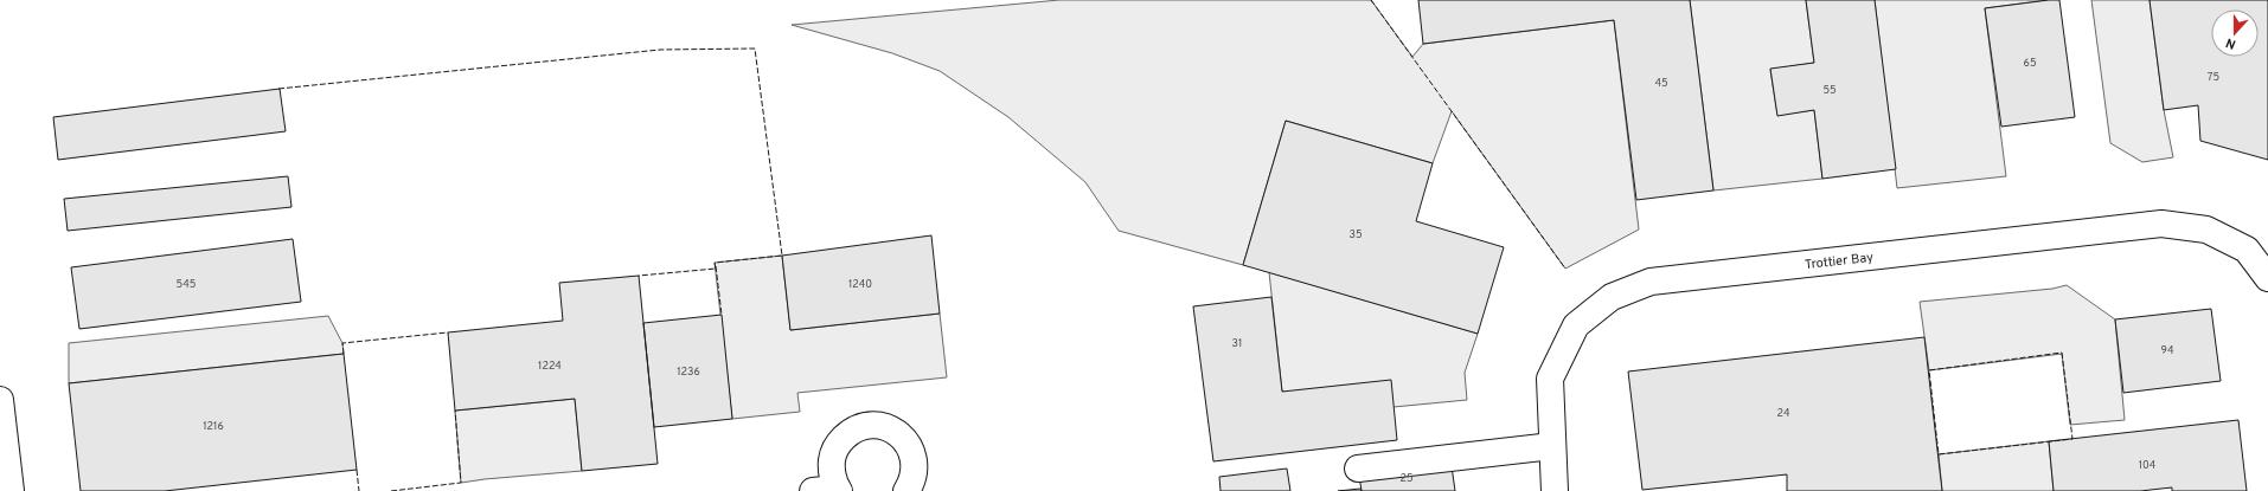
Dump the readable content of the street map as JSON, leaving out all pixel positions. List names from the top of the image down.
{
  "streets": {
    "street": ["Trottier Bay"]
  },
  "house_numbers": [
    "65",
    "75",
    "45",
    "55",
    "35",
    "545",
    "1240",
    "31",
    "94",
    "1224",
    "1236",
    "24",
    "1216",
    "104",
    "25"
  ],
  "north": "bottom"
}
